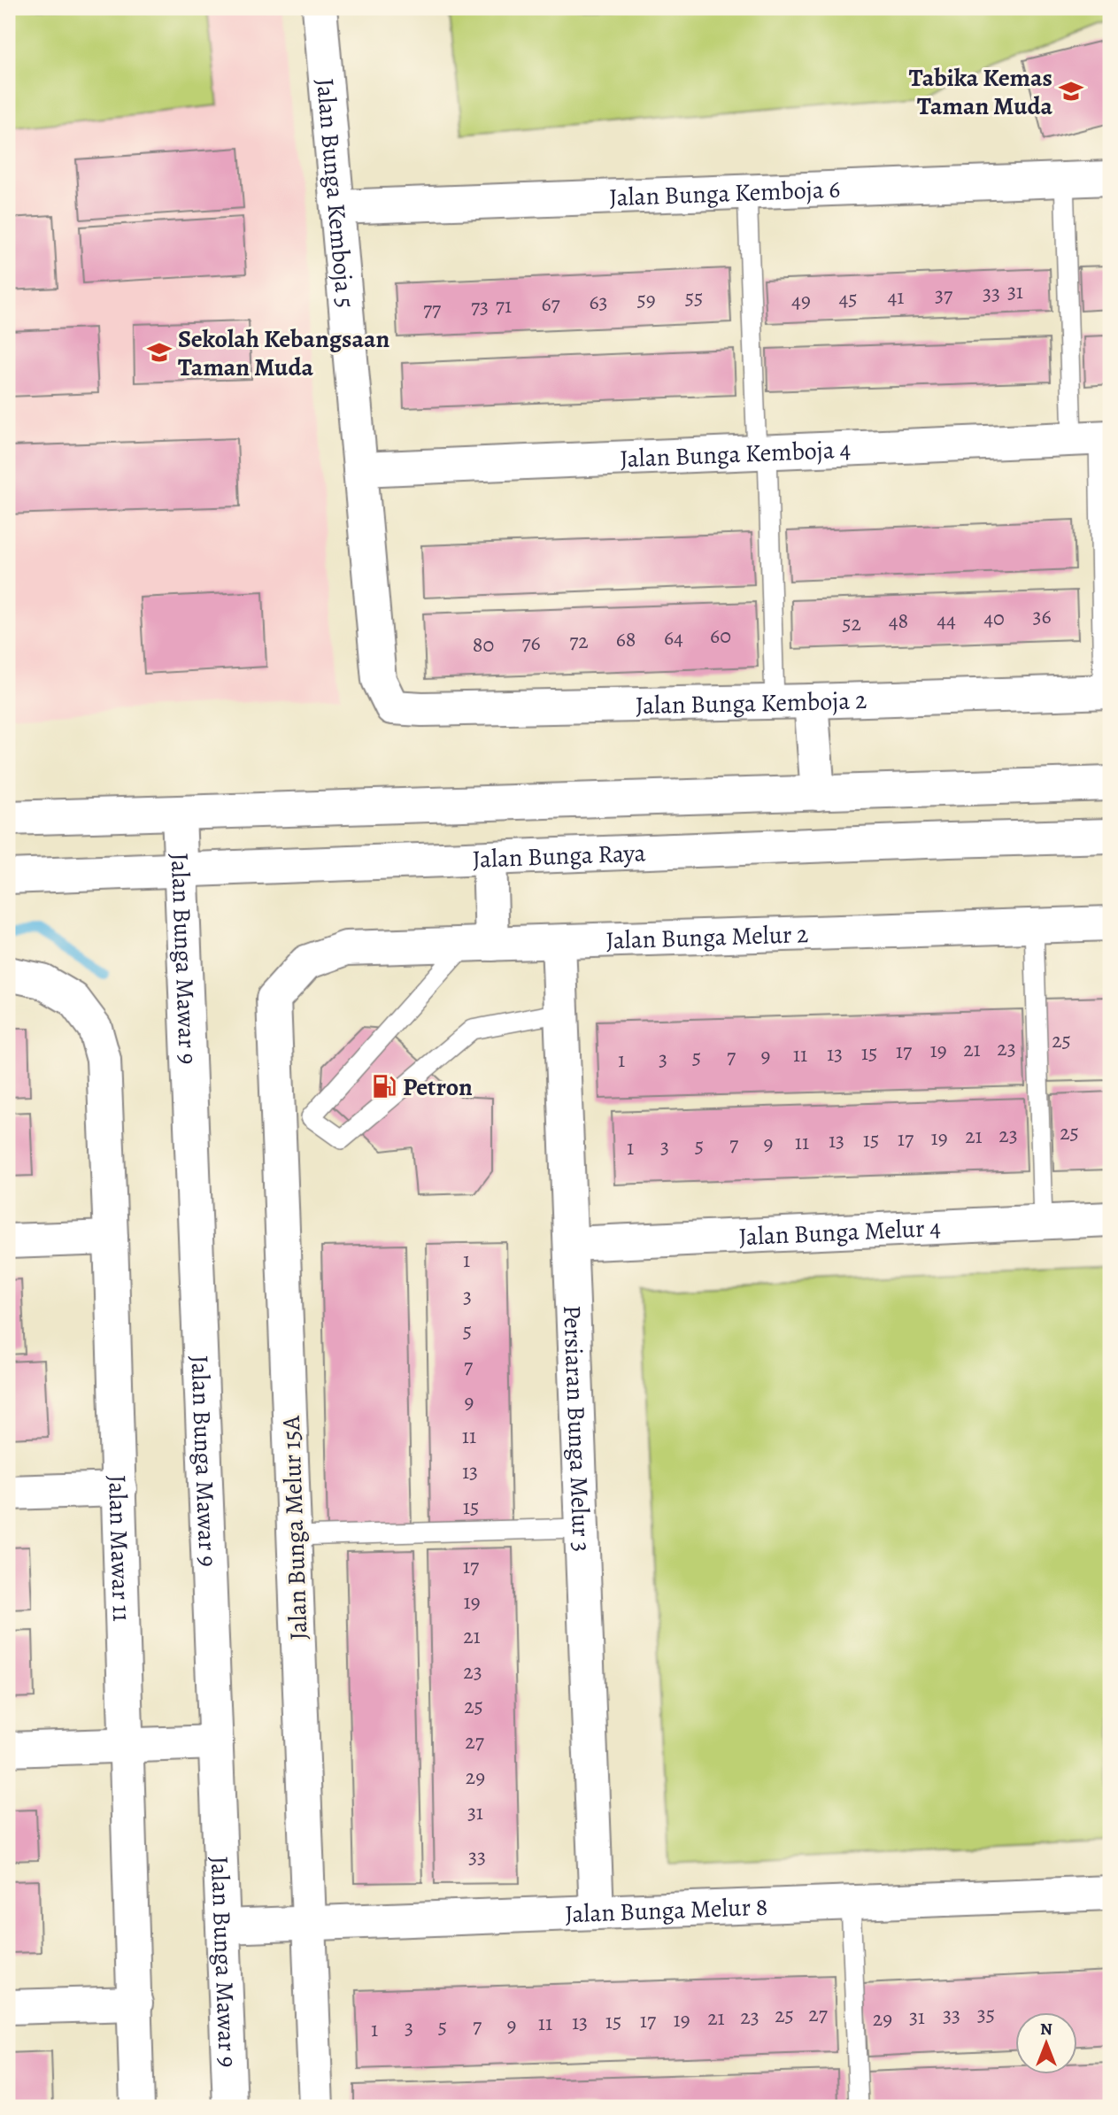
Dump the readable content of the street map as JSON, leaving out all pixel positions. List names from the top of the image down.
{
  "streets": {
    "street": [
      "Jalan Bunga Kemboja 5",
      "Jalan Bunga Kemboja 6",
      "Jalan Bunga Kemboja 4",
      "Jalan Bunga Kemboja 2",
      "Jalan Bunga Raya",
      "Jalan Bunga Melur 2",
      "Jalan Bunga Mawar 9",
      "Jalan Bunga Melur 4",
      "Persiaran Bunga Melur 3",
      "Jalan Bunga Melur 15A",
      "Jalan Mawar 11",
      "Jalan Bunga Melur 8"
    ]
  },
  "crossings": [
    ["Jalan Bunga Kemboja 5", "Jalan Bunga Kemboja 6"],
    ["Jalan Bunga Kemboja 5", "Jalan Bunga Kemboja 4"],
    ["Jalan Bunga Kemboja 5", "Jalan Bunga Kemboja 2"],
    ["Jalan Bunga Raya", "Jalan Bunga Mawar 9"],
    ["Jalan Bunga Melur 2", "Persiaran Bunga Melur 3"],
    ["Jalan Bunga Melur 2", "Jalan Bunga Melur 15A"],
    ["Jalan Bunga Mawar 9", "Jalan Bunga Melur 8"],
    ["Jalan Bunga Melur 4", "Persiaran Bunga Melur 3"],
    ["Persiaran Bunga Melur 3", "Jalan Bunga Melur 8"],
    ["Jalan Bunga Melur 15A", "Jalan Bunga Melur 8"]
  ],
  "places": {
    "school or university": ["Tabika Kemas Taman Muda", "Sekolah Kebangsaan Taman Muda"],
    "fuel station": ["Petron"]
  },
  "house_numbers": [
    "31",
    "33",
    "37",
    "41",
    "55",
    "45",
    "59",
    "49",
    "63",
    "67",
    "71",
    "73",
    "77",
    "36",
    "40",
    "44",
    "48",
    "52",
    "60",
    "64",
    "68",
    "72",
    "76",
    "80",
    "25",
    "23",
    "21",
    "19",
    "17",
    "15",
    "13",
    "11",
    "9",
    "7",
    "5",
    "3",
    "1",
    "25",
    "23",
    "21",
    "19",
    "17",
    "15",
    "13",
    "11",
    "9",
    "7",
    "5",
    "3",
    "1",
    "1",
    "3",
    "5",
    "7",
    "9",
    "11",
    "13",
    "15",
    "17",
    "19",
    "21",
    "23",
    "25",
    "27",
    "29",
    "31",
    "33",
    "27",
    "35",
    "25",
    "33",
    "23",
    "31",
    "21",
    "29",
    "19",
    "17",
    "15",
    "13",
    "11",
    "9",
    "7",
    "5",
    "3",
    "1"
  ],
  "north": "top"
}
